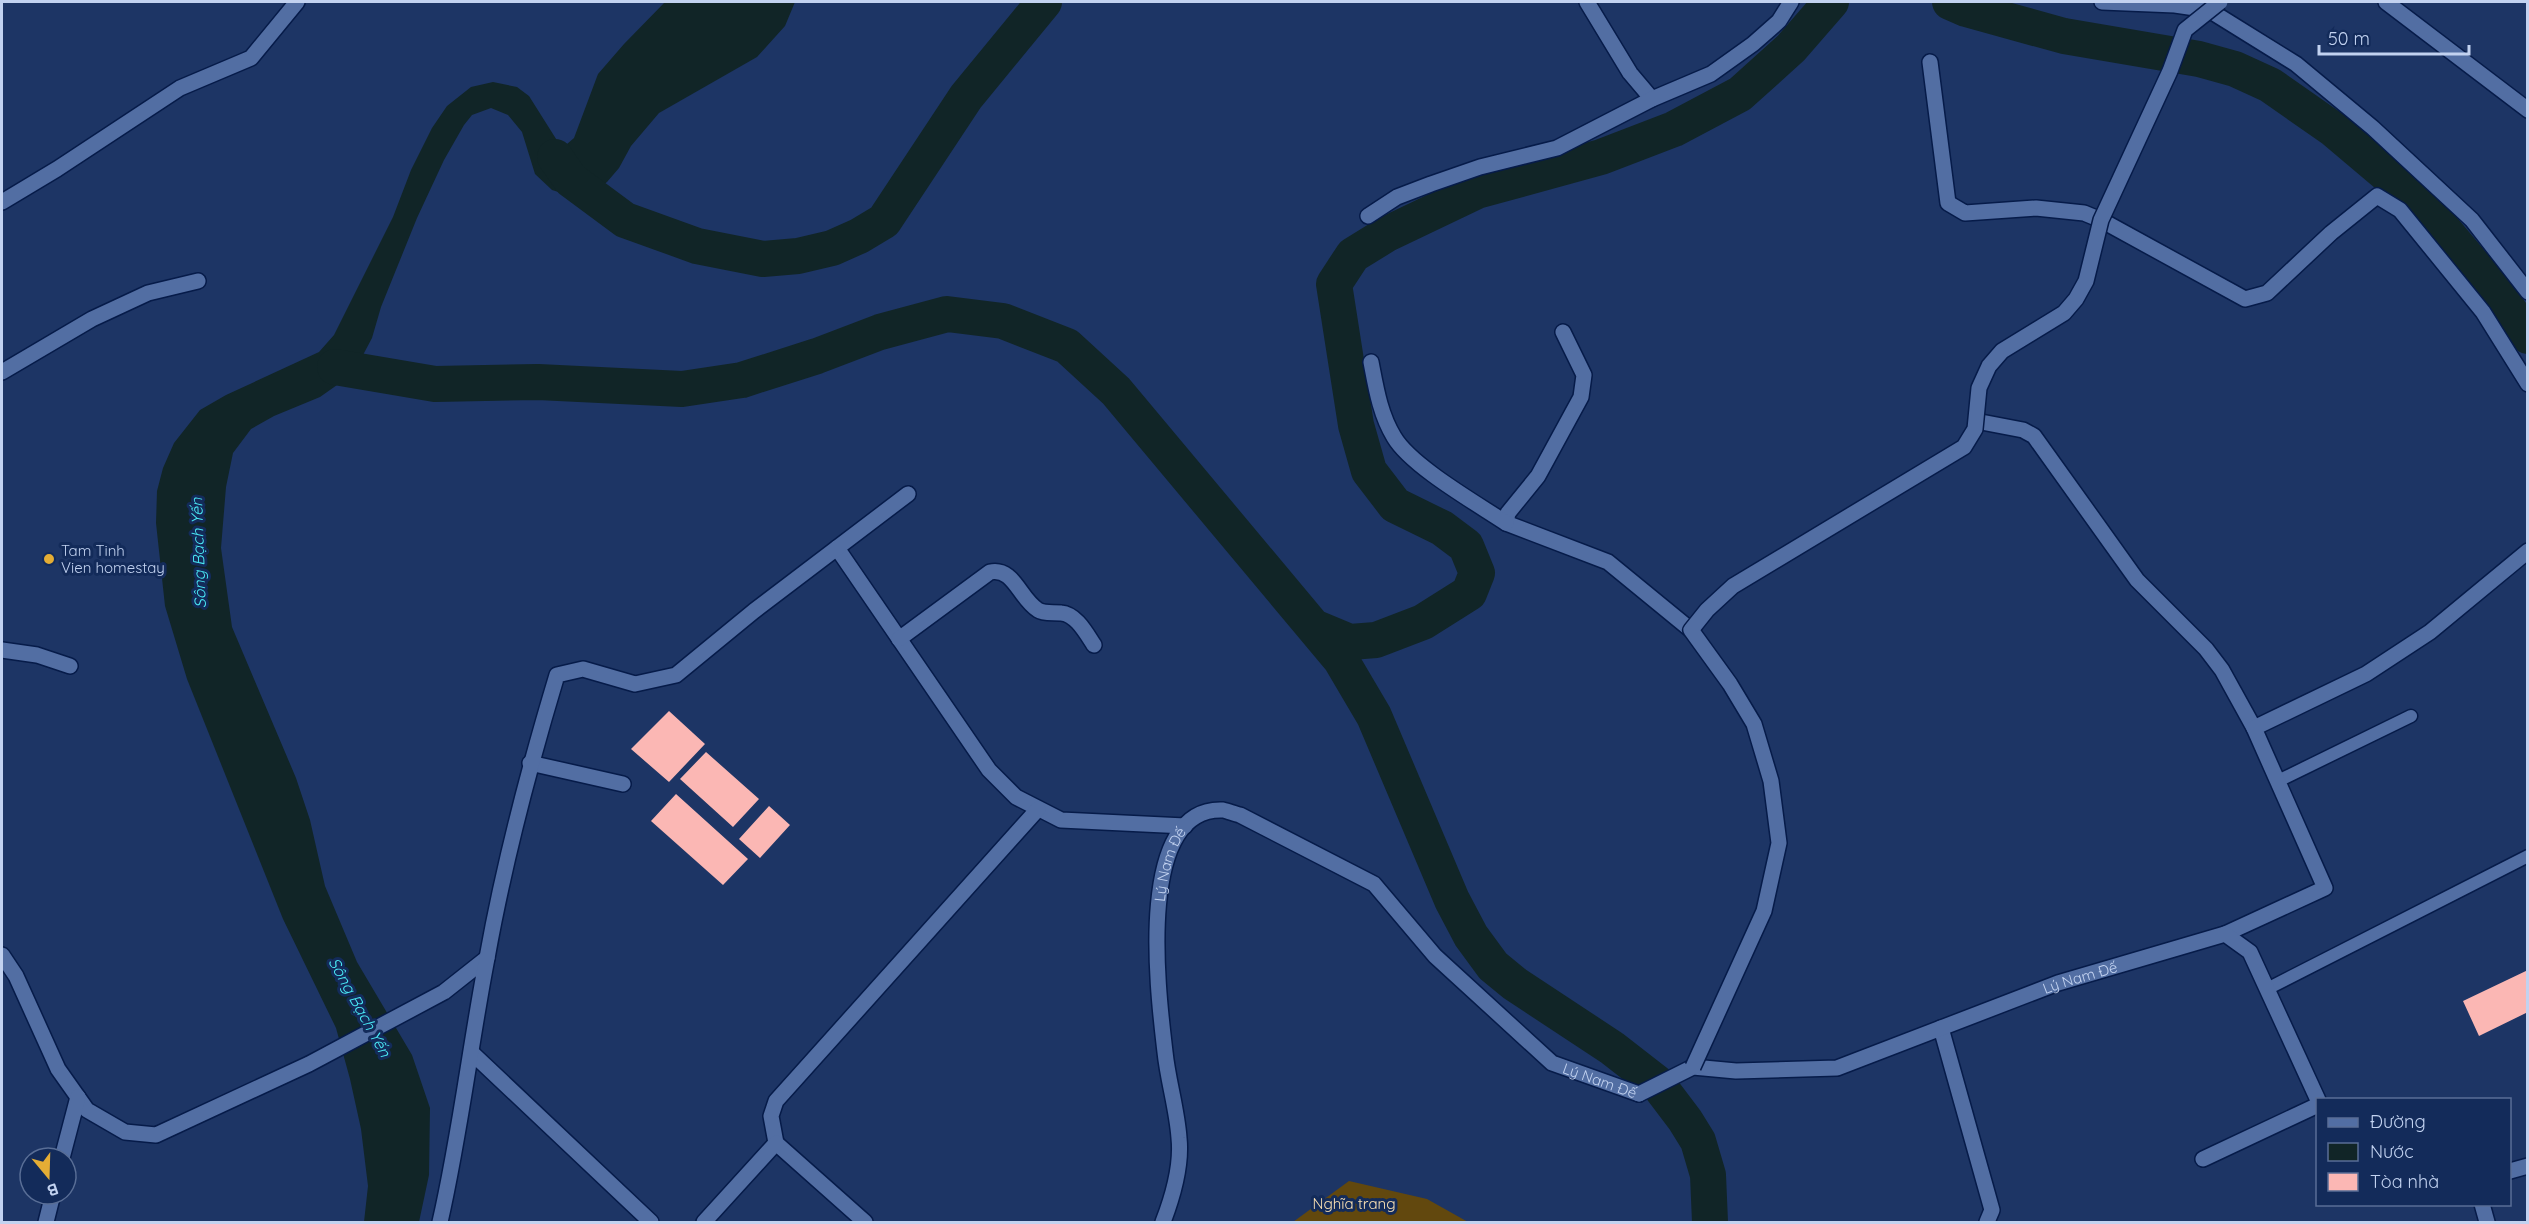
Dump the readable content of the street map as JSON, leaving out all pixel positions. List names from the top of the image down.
{
  "streets": {
    "street": ["Lý Nam Đế"]
  },
  "water": ["Sông Bạch Yến"],
  "parks": ["Nghĩa trang"],
  "places": ["Tam Tinh Vien homestay"],
  "legend": ["Đường", "Nước", "Tòa nhà"],
  "scale_bar": "50 m",
  "north": "bottom"
}
